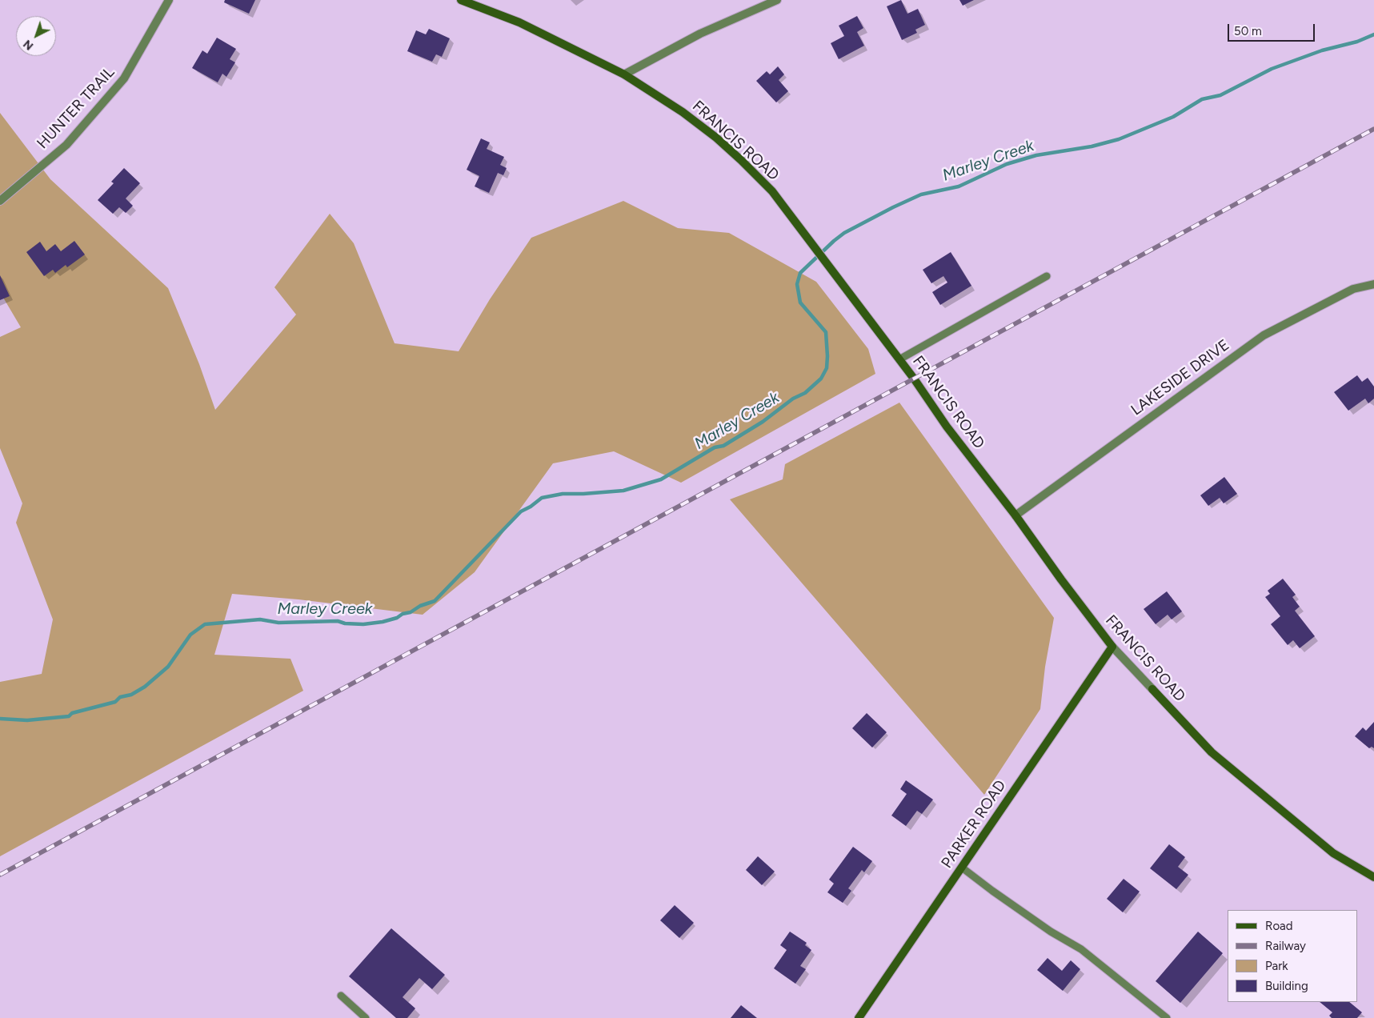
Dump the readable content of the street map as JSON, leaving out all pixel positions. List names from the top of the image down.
{
  "streets": {
    "street": [
      "HUNTER TRAIL",
      "FRANCIS ROAD",
      "LAKESIDE DRIVE",
      "PARKER ROAD"
    ]
  },
  "crossings": [
    ["FRANCIS ROAD", "LAKESIDE DRIVE"],
    ["FRANCIS ROAD", "PARKER ROAD"]
  ],
  "water": ["Marley Creek"],
  "legend": [
    "Road",
    "Railway",
    "Park",
    "Building"
  ],
  "scale_bar": "50 m",
  "north": "bottom left"
}
